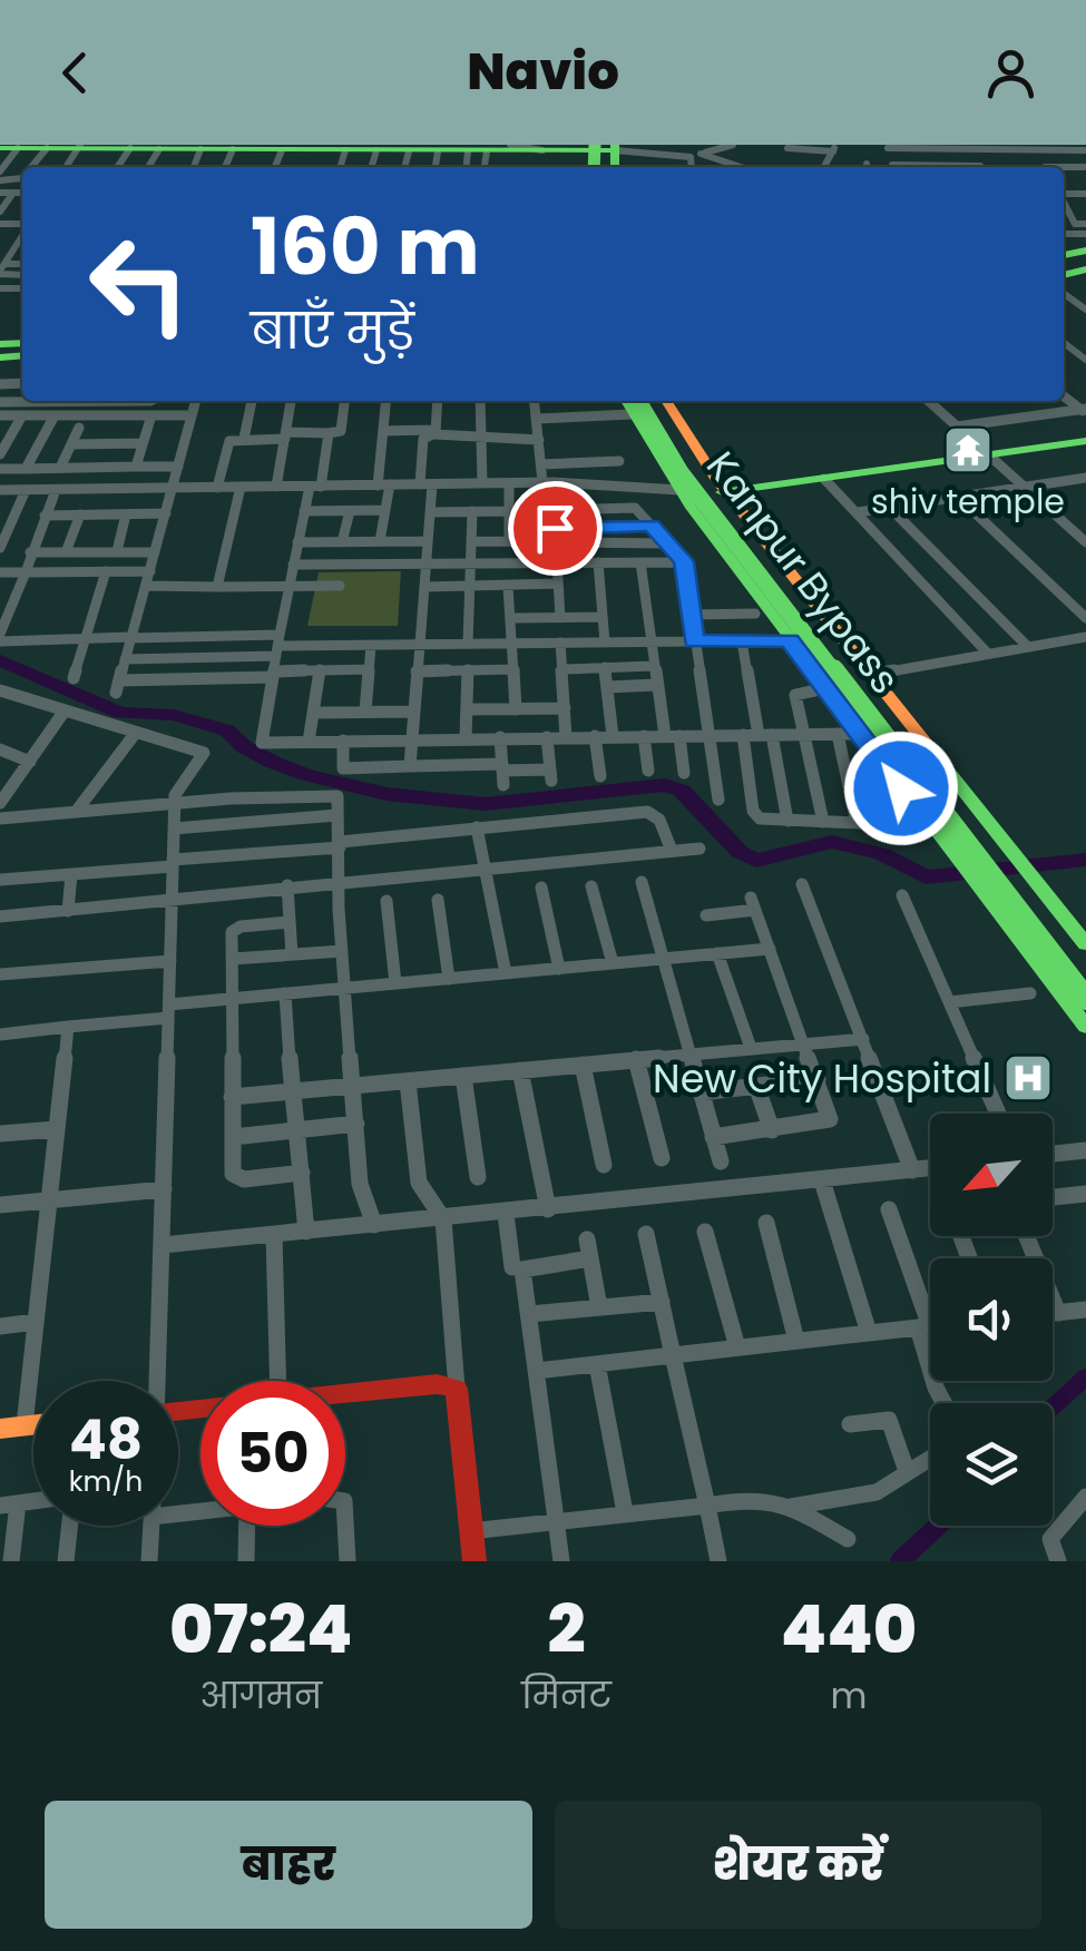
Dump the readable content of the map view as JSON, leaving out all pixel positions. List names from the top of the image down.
{
  "streets": {
    "main road": ["Kanpur Bypass"]
  },
  "places": {
    "temple": ["shiv temple"],
    "hospital": ["New City Hospital"]
  },
  "north": "bottom left",
  "page": {
    "header": "Navio",
    "turn": ["160 m", "बाएँ मुड़ें"],
    "speed": "48 km/h",
    "limit": "50",
    "eta": [
      "07:24",
      "आगमन",
      "2",
      "मिनट",
      "440",
      "m"
    ],
    "buttons": ["बाहर", "शेयर करें"]
  }
}
